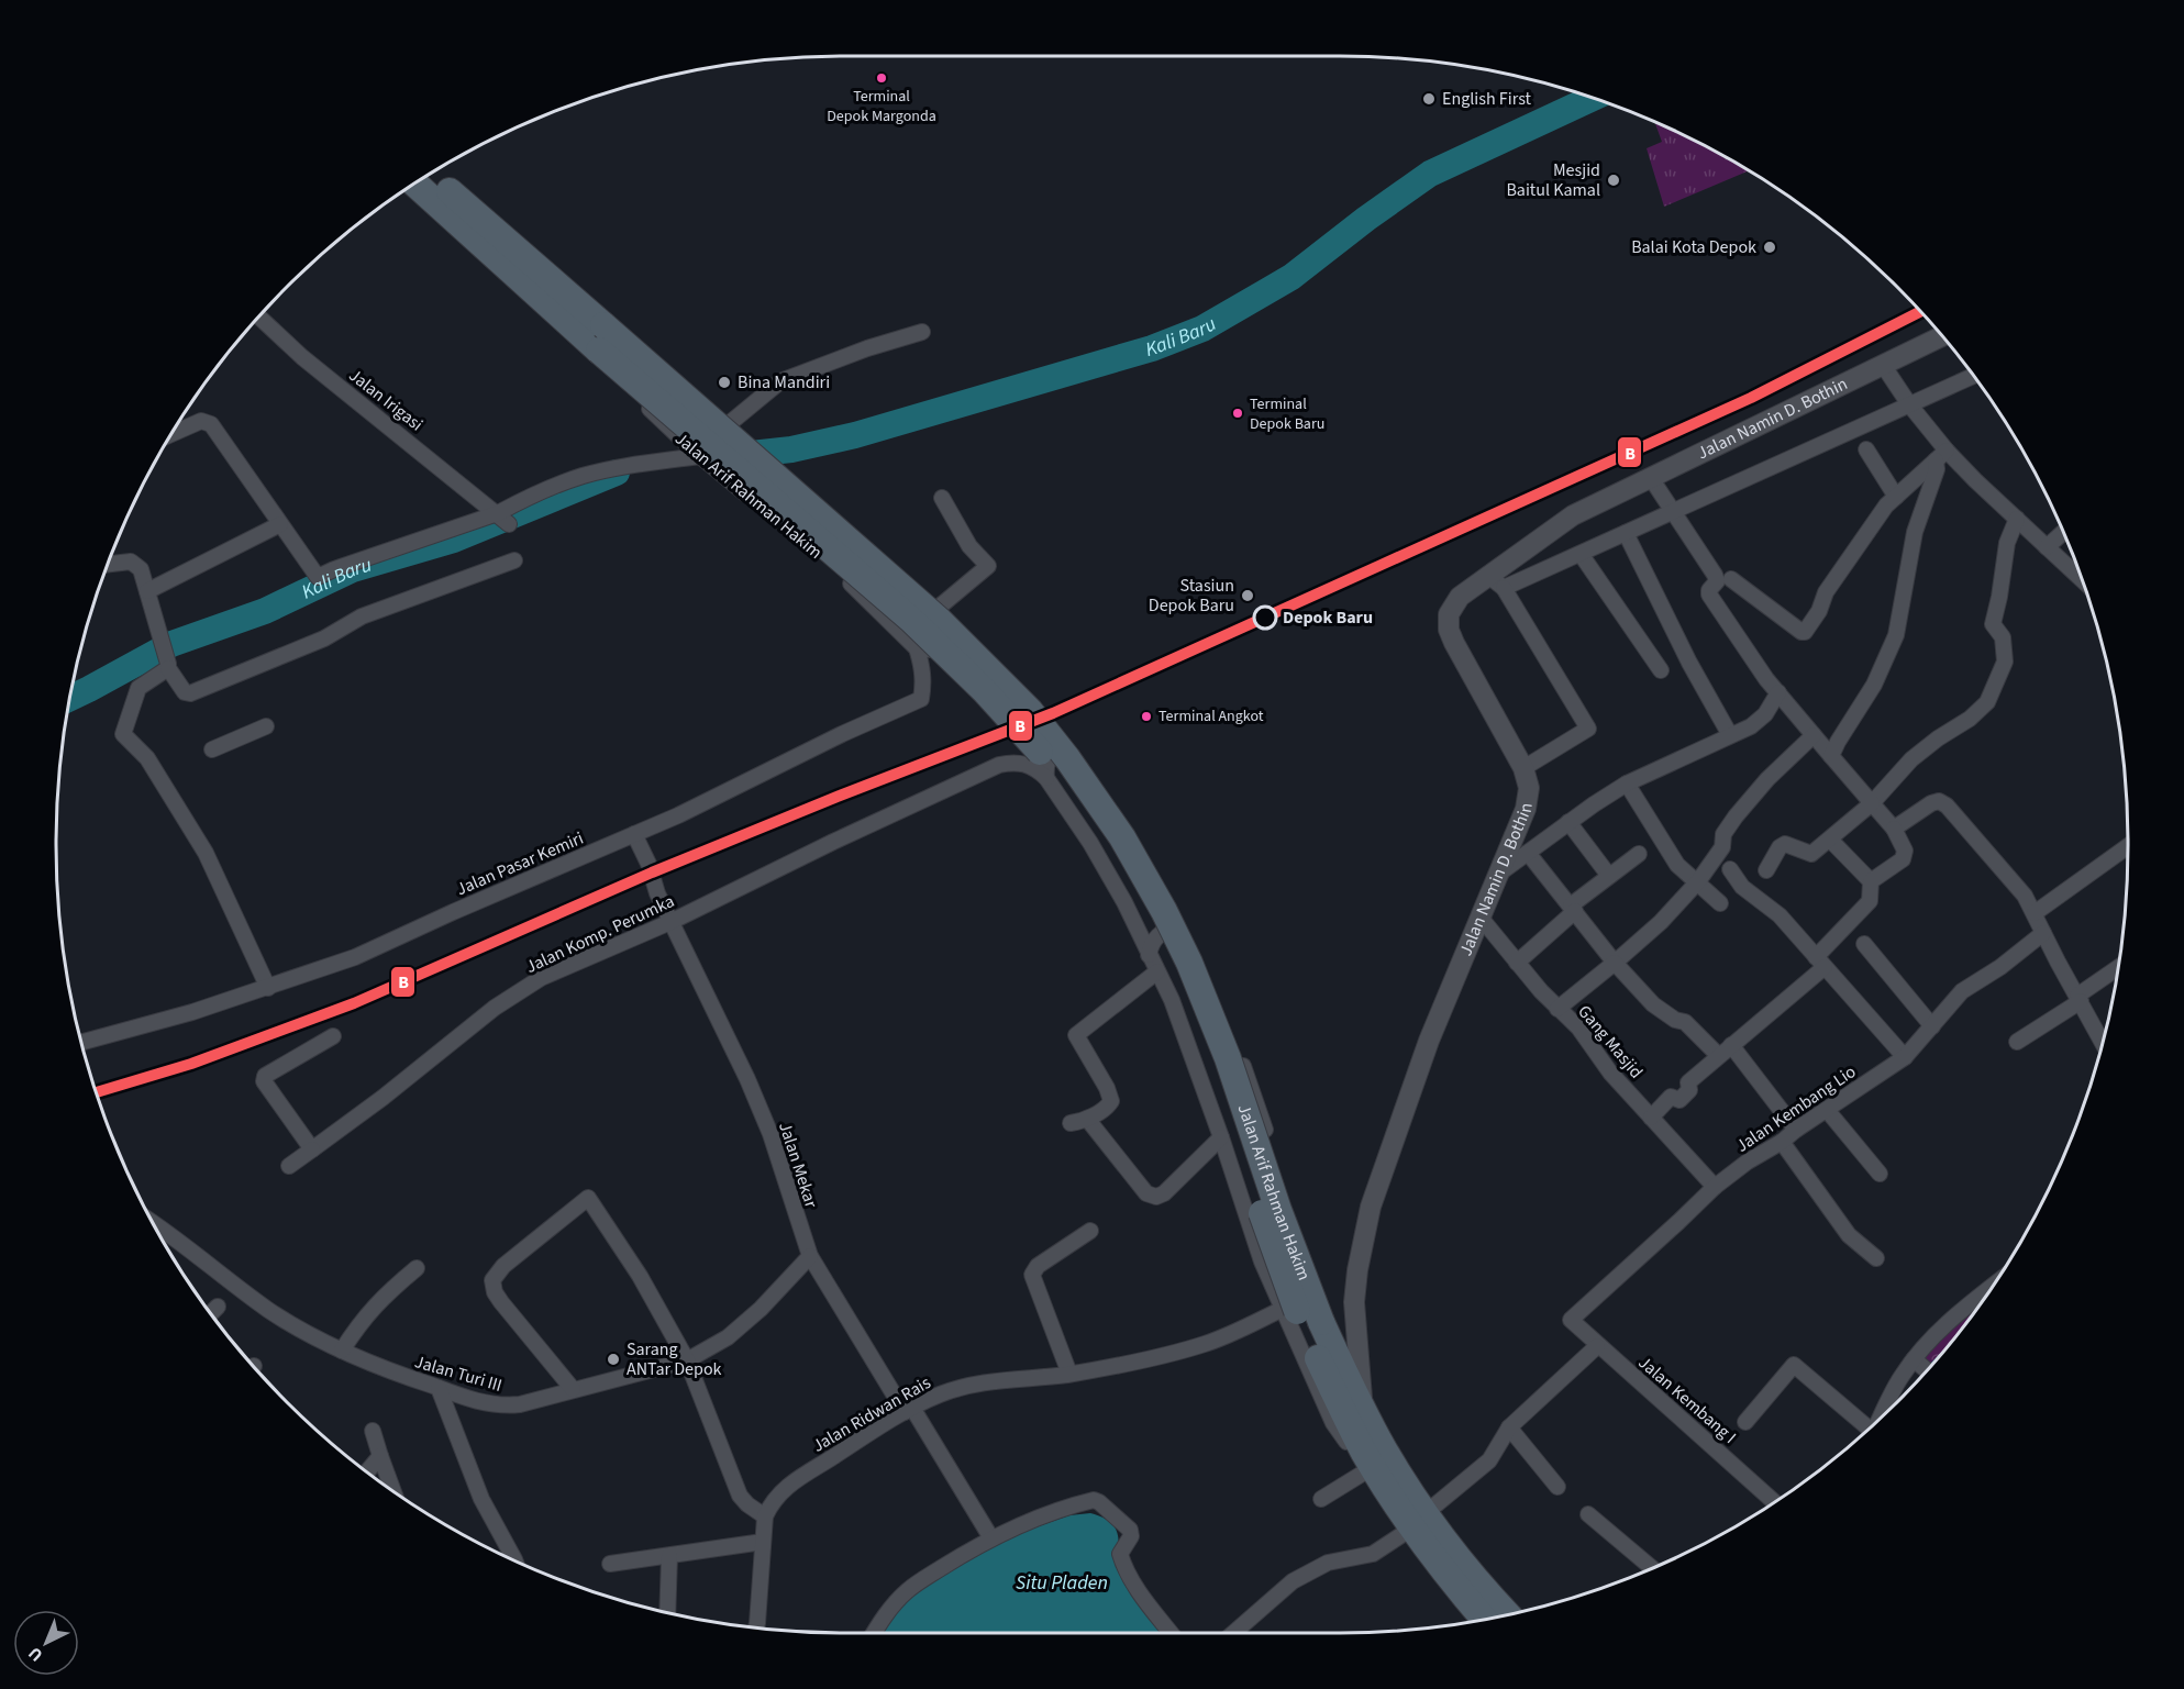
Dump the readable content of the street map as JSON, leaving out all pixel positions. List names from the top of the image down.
{
  "streets": {
    "highway": ["Jalan Arif Rahman Hakim"],
    "street": [
      "Jalan Irigasi",
      "Jalan Namin D. Bothin",
      "Jalan Pasar Kemiri",
      "Jalan Komp. Perumka",
      "Gang Masjid",
      "Jalan Kembang Lio",
      "Jalan Mekar",
      "Jalan Turi III",
      "Jalan Kembang I",
      "Jalan Ridwan Rais"
    ]
  },
  "crossings": [
    ["Jalan Namin D. Bothin", "Jalan Arif Rahman Hakim"],
    ["Jalan Namin D. Bothin", "Gang Masjid"],
    ["Jalan Arif Rahman Hakim", "Jalan Pasar Kemiri"],
    ["Jalan Arif Rahman Hakim", "Jalan Komp. Perumka"],
    ["Jalan Arif Rahman Hakim", "Jalan Ridwan Rais"],
    ["Jalan Pasar Kemiri", "Jalan Mekar"],
    ["Jalan Komp. Perumka", "Jalan Mekar"],
    ["Gang Masjid", "Jalan Kembang Lio"],
    ["Jalan Kembang Lio", "Jalan Kembang I"],
    ["Jalan Mekar", "Jalan Turi III"],
    ["Jalan Mekar", "Jalan Ridwan Rais"]
  ],
  "water": ["Kali Baru", "Situ Pladen"],
  "places": [
    "Terminal Depok Margonda",
    "English First",
    "Mesjid Baitul Kamal",
    "Balai Kota Depok",
    "Bina Mandiri",
    "Terminal Depok Baru",
    "Stasiun Depok Baru",
    "Depok Baru",
    "Terminal Angkot",
    "Sarang ANTar Depok"
  ],
  "lines": ["transit line B"],
  "north": "bottom left"
}
